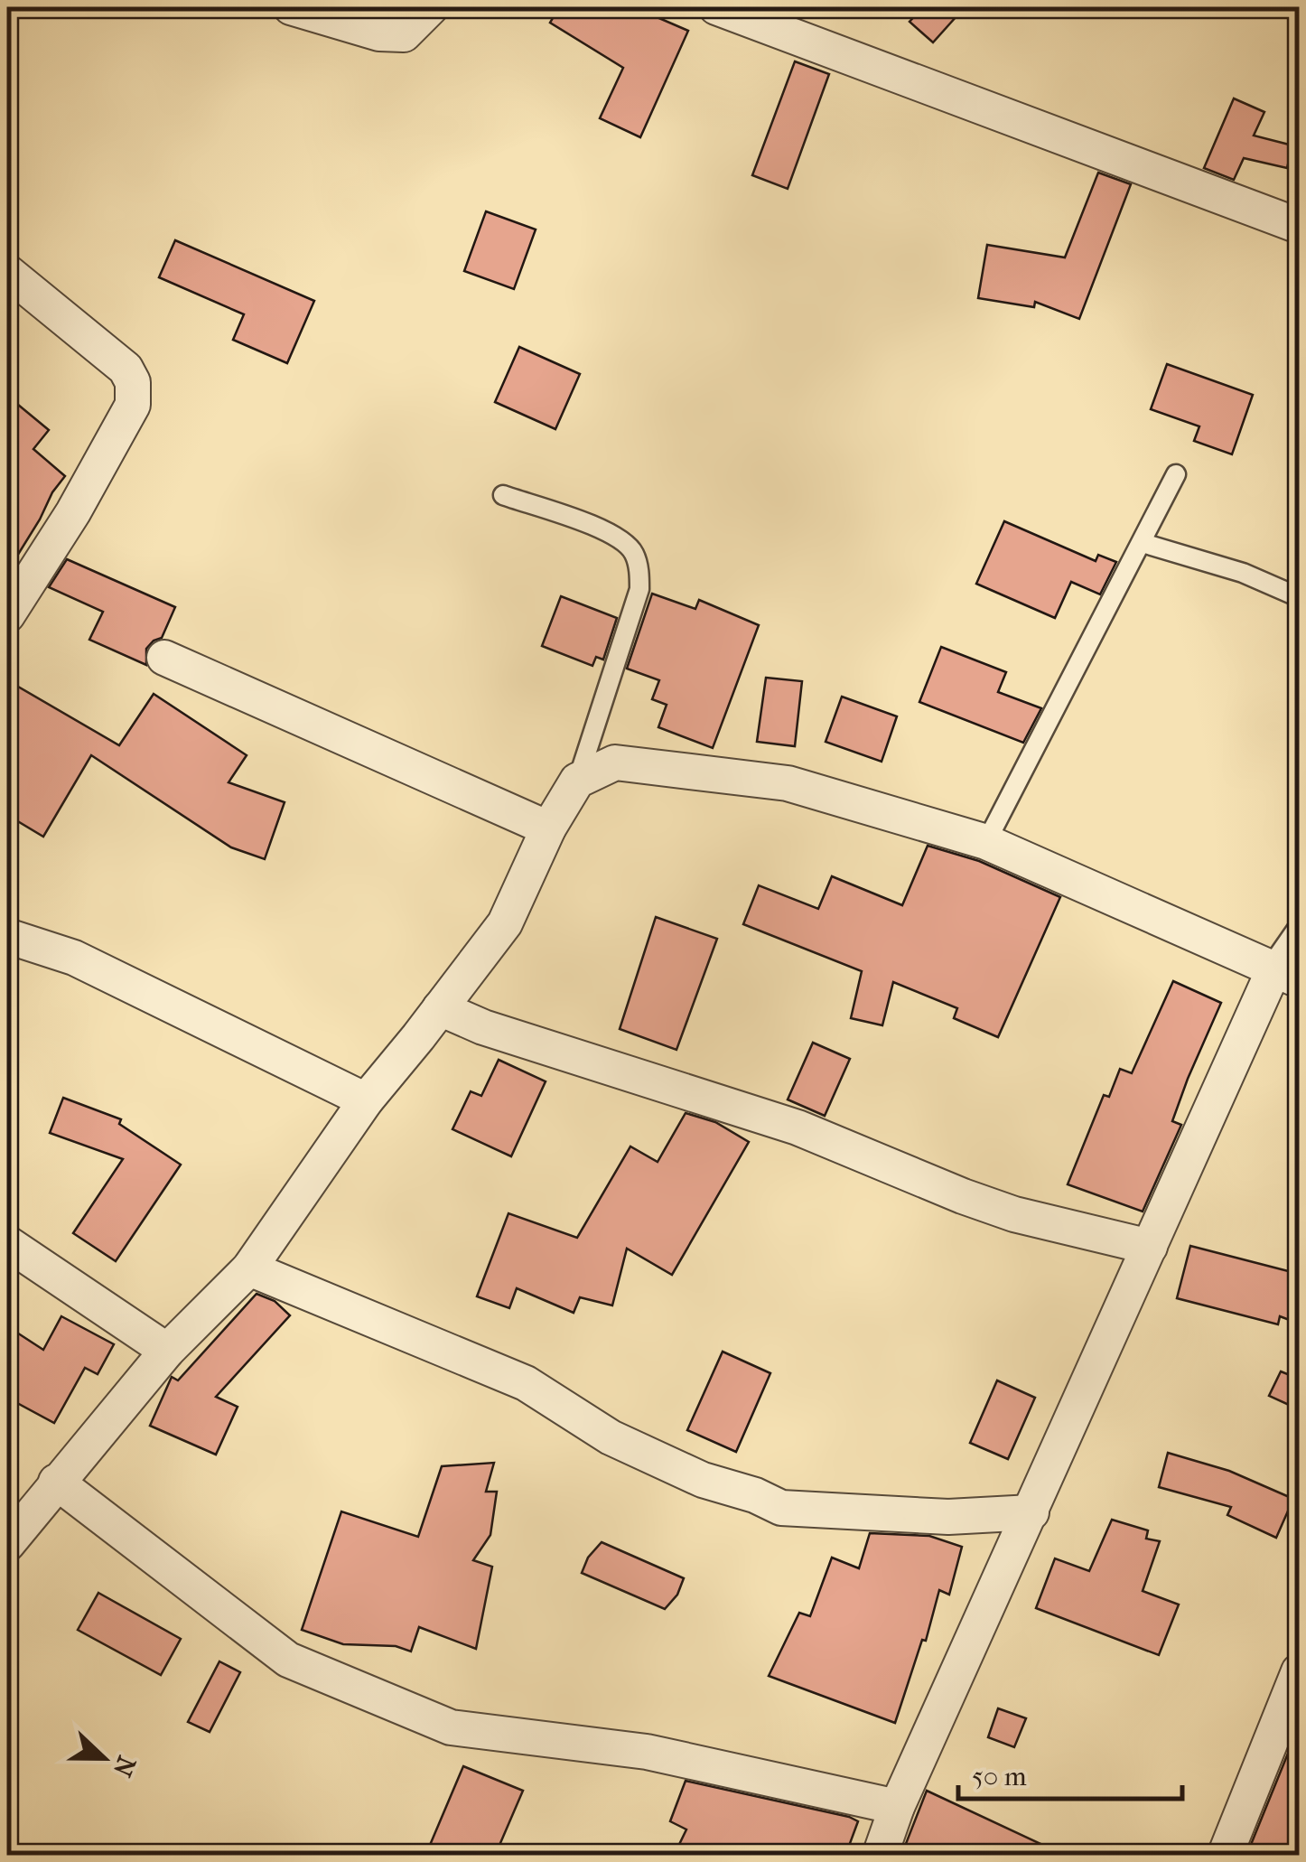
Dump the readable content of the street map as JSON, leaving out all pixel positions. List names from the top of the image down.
{
  "scale_bar": "50 m",
  "north": "right"
}
